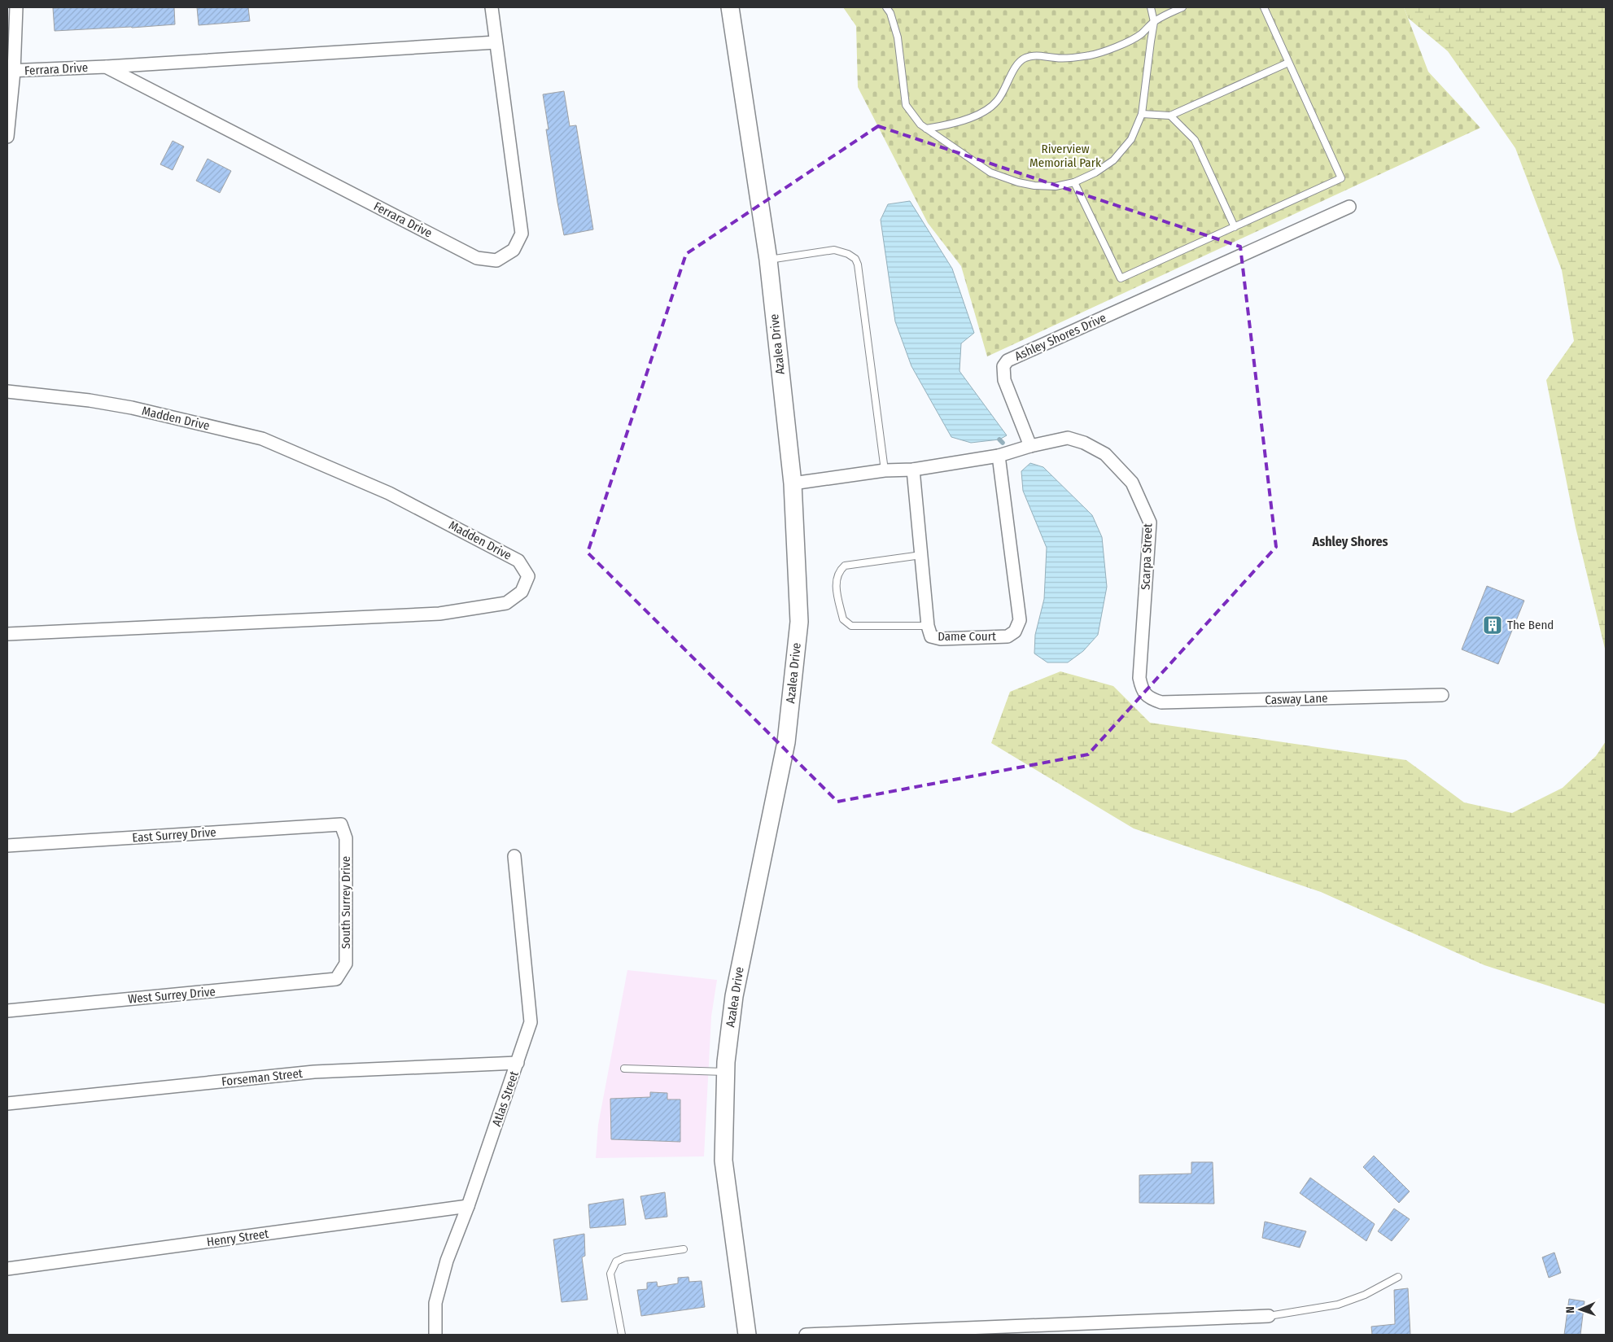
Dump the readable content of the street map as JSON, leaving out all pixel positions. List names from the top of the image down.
{
  "streets": {
    "street": [
      "Ferrara Drive",
      "Ashley Shores Drive",
      "Azalea Drive",
      "Madden Drive",
      "Scarpa Street",
      "Dame Court",
      "Casway Lane",
      "East Surrey Drive",
      "South Surrey Drive",
      "West Surrey Drive",
      "Forseman Street",
      "Atlas Street",
      "Henry Street"
    ]
  },
  "crossings": [
    ["Ashley Shores Drive", "Scarpa Street"],
    ["Scarpa Street", "Casway Lane"],
    ["East Surrey Drive", "South Surrey Drive"],
    ["South Surrey Drive", "West Surrey Drive"],
    ["Forseman Street", "Atlas Street"],
    ["Atlas Street", "Henry Street"]
  ],
  "districts": ["Ashley Shores"],
  "parks": ["Riverview Memorial Park"],
  "places": {
    "building": ["The Bend"]
  },
  "north": "left"
}
